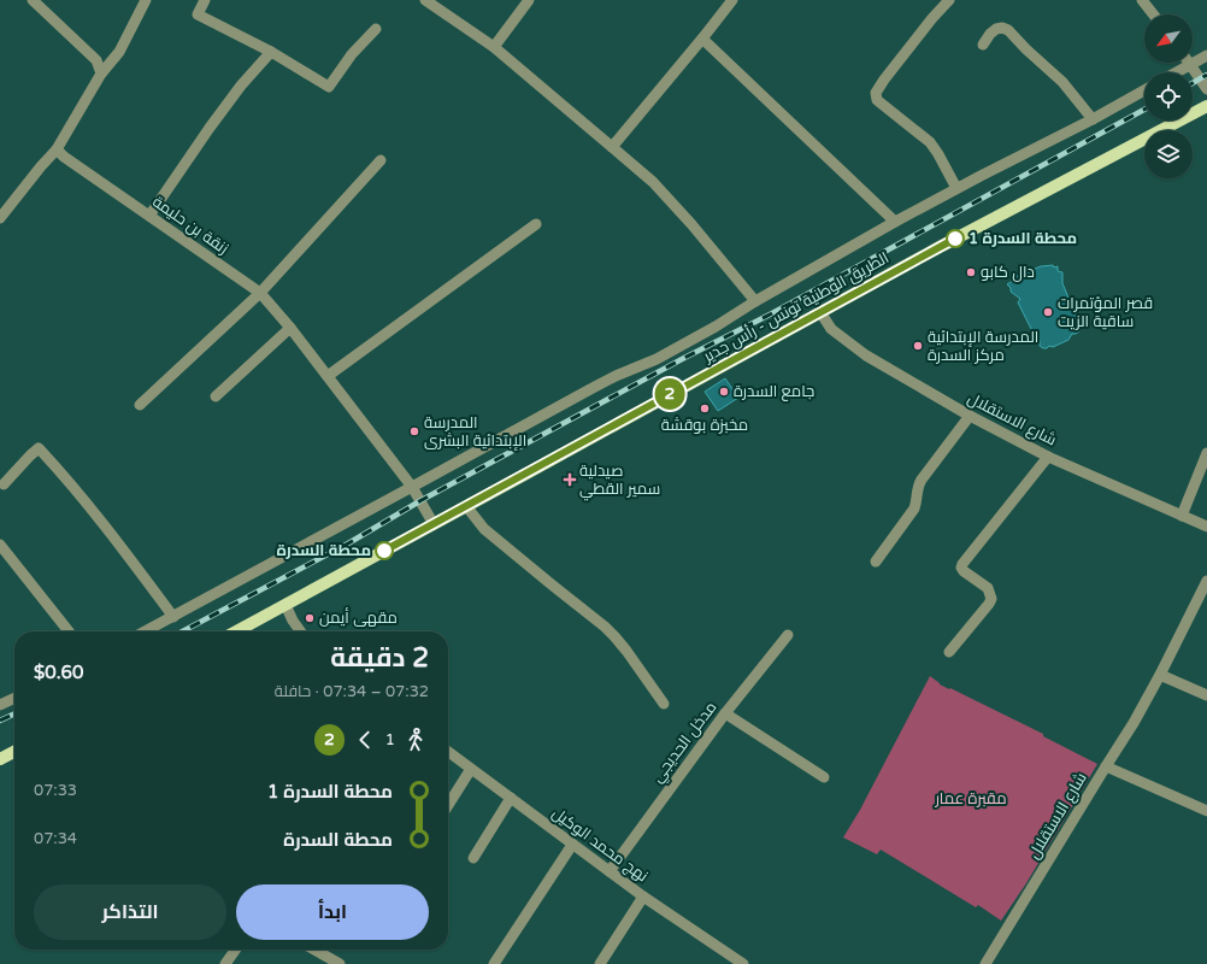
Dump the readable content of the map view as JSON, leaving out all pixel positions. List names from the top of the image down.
{
  "streets": {
    "main road": ["الطريق الوطنية تونس - رأس جدير"],
    "street": [
      "زنقة بن حليمة",
      "شارع الاستقلال",
      "مدخل الحديجي",
      "نهج محمد الوكيل"
    ]
  },
  "crossings": [
    ["زنقة بن حليمة", "الطريق الوطنية تونس - رأس جدير"],
    ["الطريق الوطنية تونس - رأس جدير", "شارع الاستقلال"],
    ["مدخل الحديجي", "نهج محمد الوكيل"]
  ],
  "parks": ["مقبرة عمار"],
  "places": {
    "other": [
      "محطة السدرة 1",
      "دال كابو",
      "قصر المؤتمرات ساقية الزيت",
      "المدرسة الإبتدائية مركز السدرة",
      "جامع السدرة",
      "مخبزة بوقشة",
      "المدرسة الإبتدائية البشرى",
      "محطة السدرة",
      "مقهى أيمن"
    ],
    "health": ["صيدلية سمير القطي"]
  },
  "lines": ["bus line 2"],
  "north": "bottom left",
  "page": {
    "on_map": "2",
    "heading": ["2 دقيقة", "07:32 – 07:34 · حافلة", "$0.60"],
    "legs": ["1", "2"],
    "list": [
      {
        "name": "محطة السدرة 1",
        "value": "07:33"
      },
      {
        "name": "محطة السدرة",
        "value": "07:34"
      }
    ],
    "buttons": ["ابدأ", "التذاكر"]
  }
}
